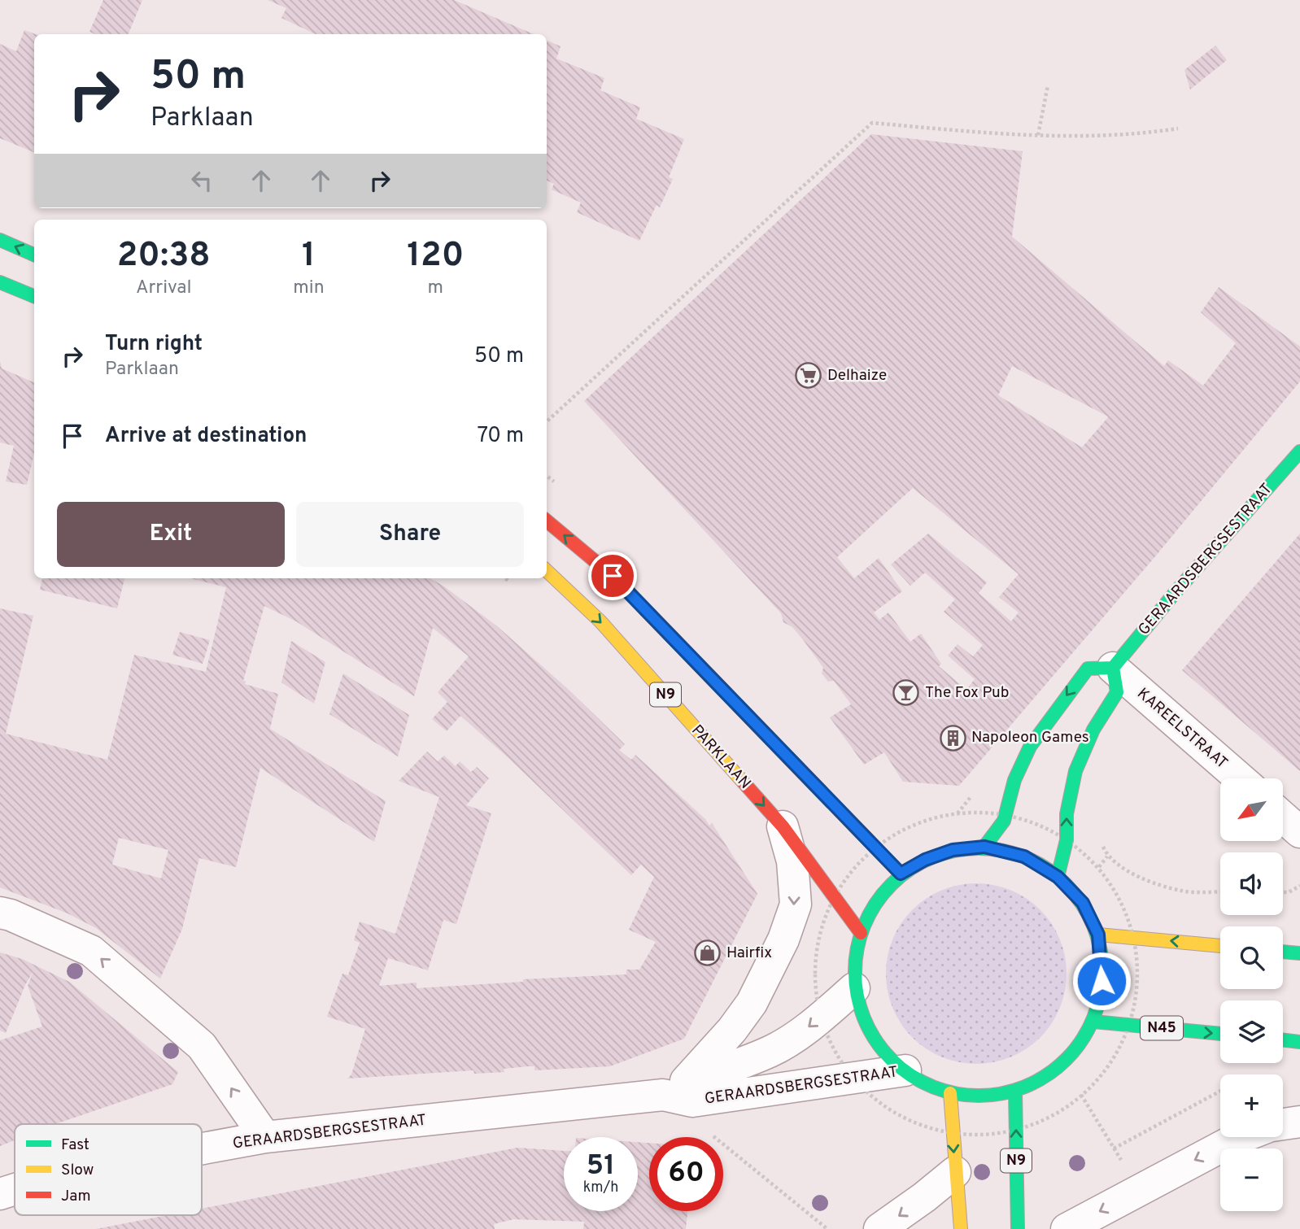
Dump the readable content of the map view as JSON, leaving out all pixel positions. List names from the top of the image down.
{
  "streets": {
    "main road": [
      "GERAARDSBERGSESTRAAT",
      "N9",
      "PARKLAAN",
      "N45"
    ],
    "street": ["KAREELSTRAAT"]
  },
  "crossings": [
    ["GERAARDSBERGSESTRAAT", "KAREELSTRAAT"],
    ["GERAARDSBERGSESTRAAT", "PARKLAAN"]
  ],
  "places": {
    "supermarket": ["Delhaize"],
    "bar": ["The Fox Pub"],
    "building": ["Napoleon Games"],
    "shop": ["Hairfix"]
  },
  "legend": ["Fast", "Slow", "Jam"],
  "north": "bottom left",
  "page": {
    "turn": ["50 m", "Parklaan"],
    "eta": [
      "20:38",
      "Arrival",
      "1",
      "min",
      "120",
      "m"
    ],
    "list": [
      {
        "name": "Turn right",
        "note": "Parklaan",
        "value": "50 m"
      },
      {
        "name": "Arrive at destination",
        "value": "70 m"
      }
    ],
    "buttons": ["Exit", "Share"],
    "map_buttons": ["+", "−"],
    "speed": "51 km/h",
    "limit": "60"
  }
}
